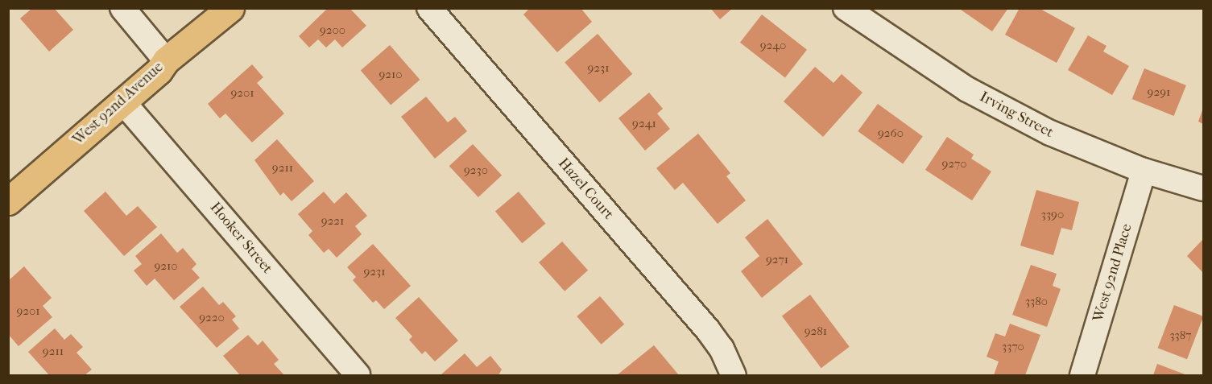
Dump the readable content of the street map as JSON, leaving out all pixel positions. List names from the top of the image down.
{
  "streets": {
    "main road": ["West 92nd Avenue"],
    "street": [
      "Irving Street",
      "Hazel Court",
      "Hooker Street",
      "West 92nd Place"
    ]
  },
  "crossings": [
    ["West 92nd Avenue", "Hooker Street"],
    ["Irving Street", "West 92nd Place"]
  ],
  "house_numbers": [
    "9200",
    "9240",
    "9231",
    "9210",
    "9291",
    "9201",
    "9241",
    "9260",
    "9270",
    "9211",
    "9230",
    "3390",
    "9221",
    "9271",
    "9210",
    "9231",
    "3380",
    "9201",
    "9220",
    "9281",
    "3387",
    "3370",
    "9211"
  ]
}
